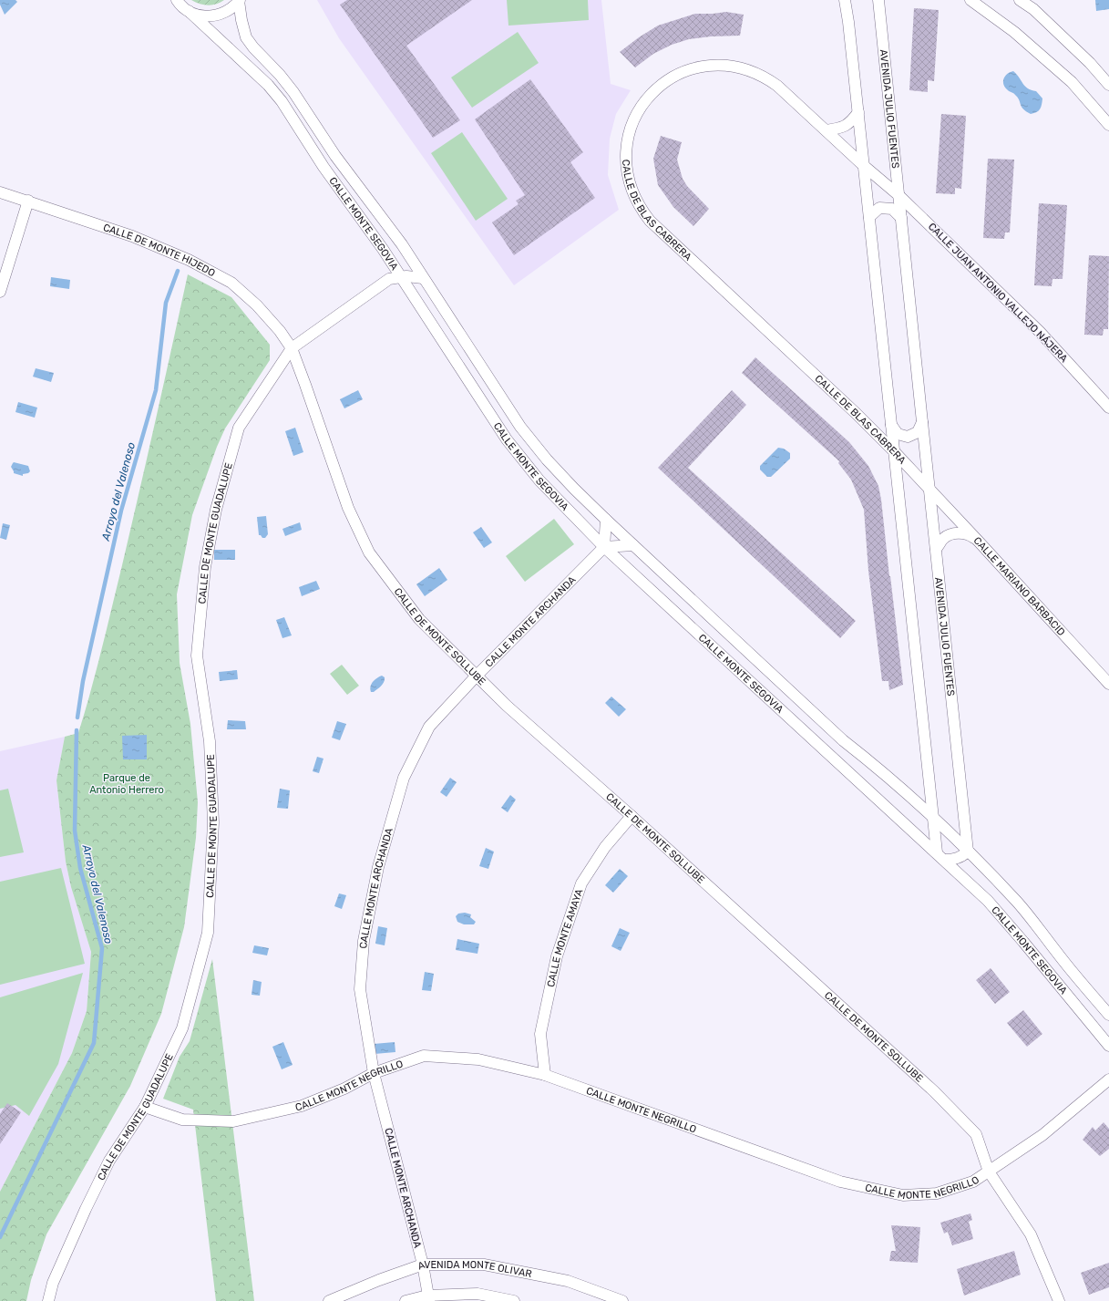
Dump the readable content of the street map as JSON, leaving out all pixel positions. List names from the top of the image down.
{
  "streets": {
    "street": [
      "AVENIDA JULIO FUENTES",
      "CALLE DE BLAS CABRERA",
      "CALLE MONTE SEGOVIA",
      "CALLE DE MONTE HIJEDO",
      "CALLE JUAN ANTONIO VALLEJO NÁJERA",
      "CALLE DE MONTE GUADALUPE",
      "CALLE MARIANO BARBACID",
      "CALLE MONTE ARCHANDA",
      "CALLE DE MONTE SOLLUBE",
      "CALLE MONTE AMAYA",
      "CALLE MONTE NEGRILLO",
      "AVENIDA MONTE OLIVAR"
    ]
  },
  "crossings": [
    ["AVENIDA JULIO FUENTES", "CALLE DE BLAS CABRERA"],
    ["AVENIDA JULIO FUENTES", "CALLE MONTE SEGOVIA"],
    ["AVENIDA JULIO FUENTES", "CALLE JUAN ANTONIO VALLEJO NÁJERA"],
    ["AVENIDA JULIO FUENTES", "CALLE MARIANO BARBACID"],
    ["CALLE DE BLAS CABRERA", "CALLE JUAN ANTONIO VALLEJO NÁJERA"],
    ["CALLE DE BLAS CABRERA", "CALLE MARIANO BARBACID"],
    ["CALLE MONTE SEGOVIA", "CALLE DE MONTE GUADALUPE"],
    ["CALLE MONTE SEGOVIA", "CALLE MONTE ARCHANDA"],
    ["CALLE DE MONTE HIJEDO", "CALLE DE MONTE GUADALUPE"],
    ["CALLE DE MONTE HIJEDO", "CALLE DE MONTE SOLLUBE"],
    ["CALLE DE MONTE GUADALUPE", "CALLE DE MONTE SOLLUBE"],
    ["CALLE DE MONTE GUADALUPE", "CALLE MONTE NEGRILLO"],
    ["CALLE MONTE ARCHANDA", "CALLE DE MONTE SOLLUBE"],
    ["CALLE MONTE ARCHANDA", "CALLE MONTE NEGRILLO"],
    ["CALLE MONTE ARCHANDA", "AVENIDA MONTE OLIVAR"],
    ["CALLE DE MONTE SOLLUBE", "CALLE MONTE AMAYA"],
    ["CALLE DE MONTE SOLLUBE", "CALLE MONTE NEGRILLO"],
    ["CALLE MONTE AMAYA", "CALLE MONTE NEGRILLO"]
  ],
  "water": ["Arroyo del Valenoso"],
  "parks": ["Parque de Antonio Herrero"]
}
